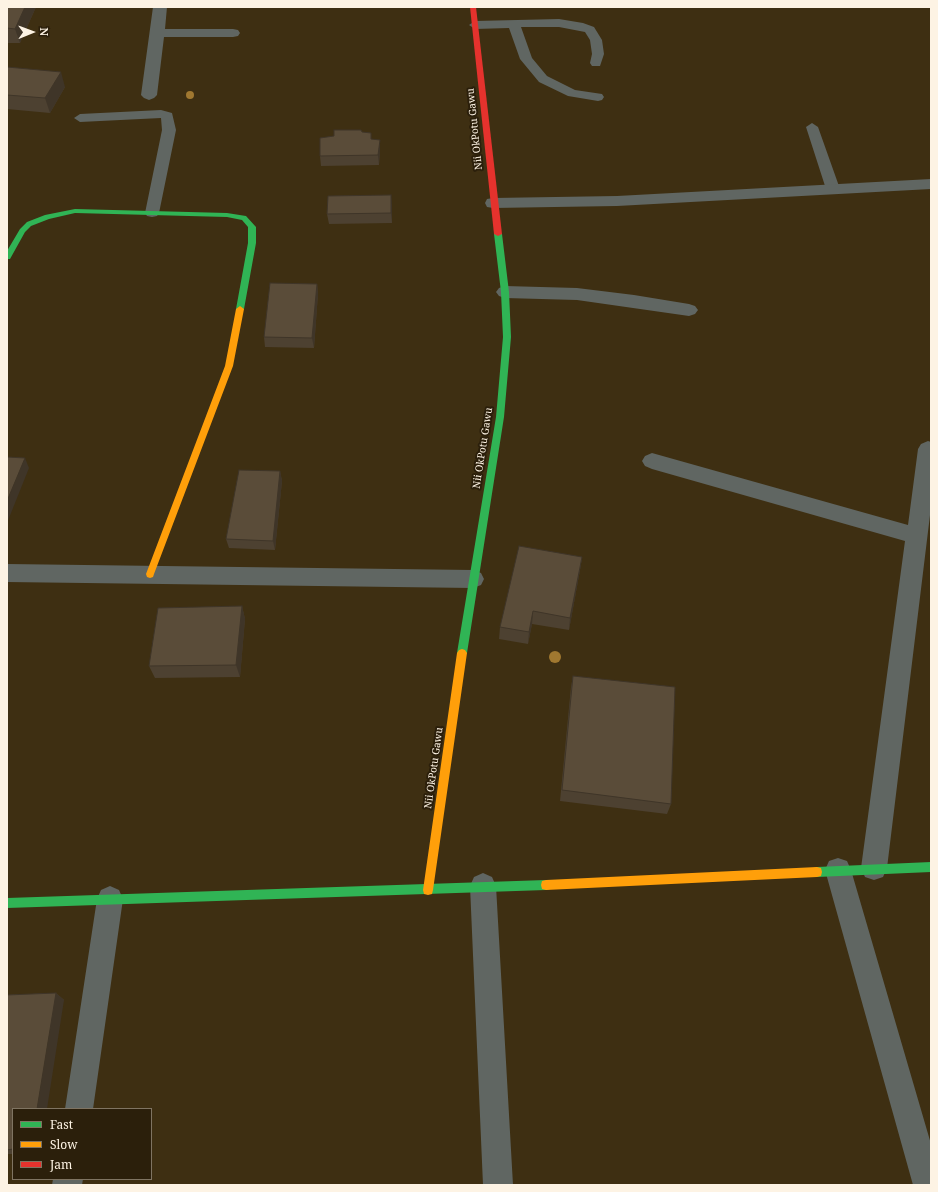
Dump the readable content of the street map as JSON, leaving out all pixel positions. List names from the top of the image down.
{
  "streets": {
    "street": ["Nii OkPotu Gawu"]
  },
  "legend": ["Fast", "Slow", "Jam"],
  "north": "right"
}
